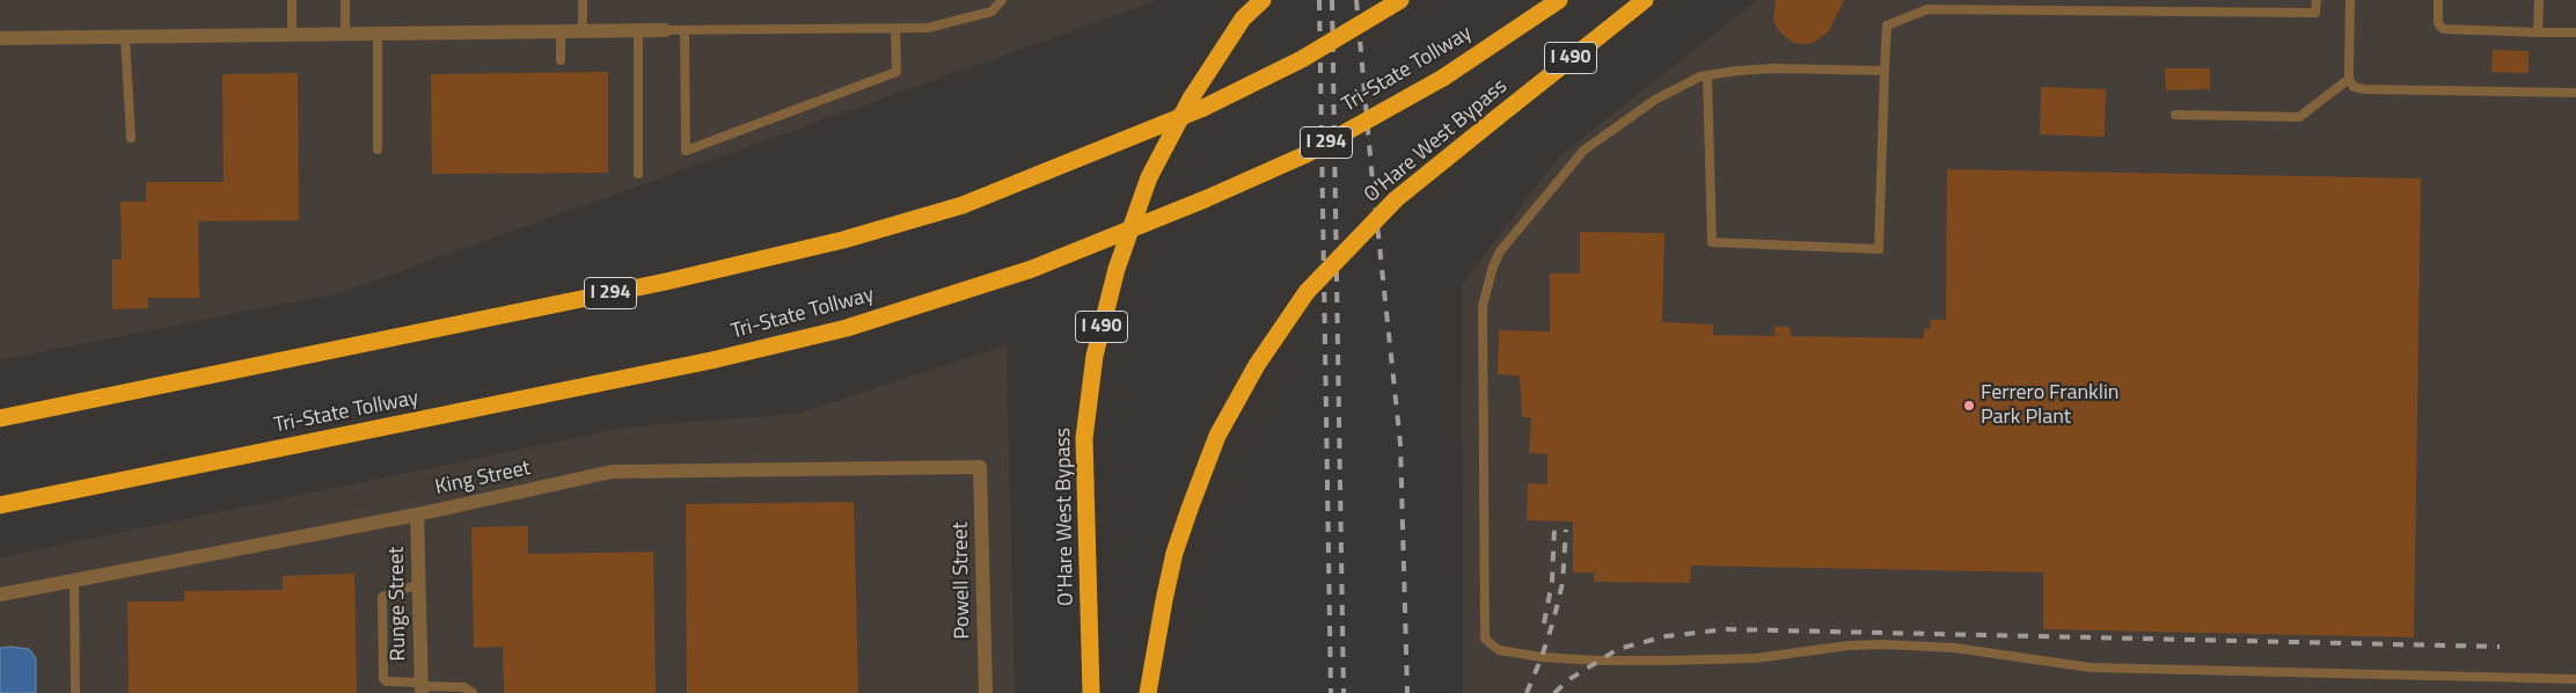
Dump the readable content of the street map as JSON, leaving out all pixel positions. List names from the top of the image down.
{
  "streets": {
    "highway": [
      "I 490",
      "Tri-State Tollway",
      "O'Hare West Bypass",
      "I 294"
    ],
    "street": ["King Street", "Powell Street", "Runge Street"]
  },
  "crossings": [
    ["King Street", "Powell Street"],
    ["King Street", "Runge Street"]
  ],
  "places": ["Ferrero Franklin Park Plant"]
}
